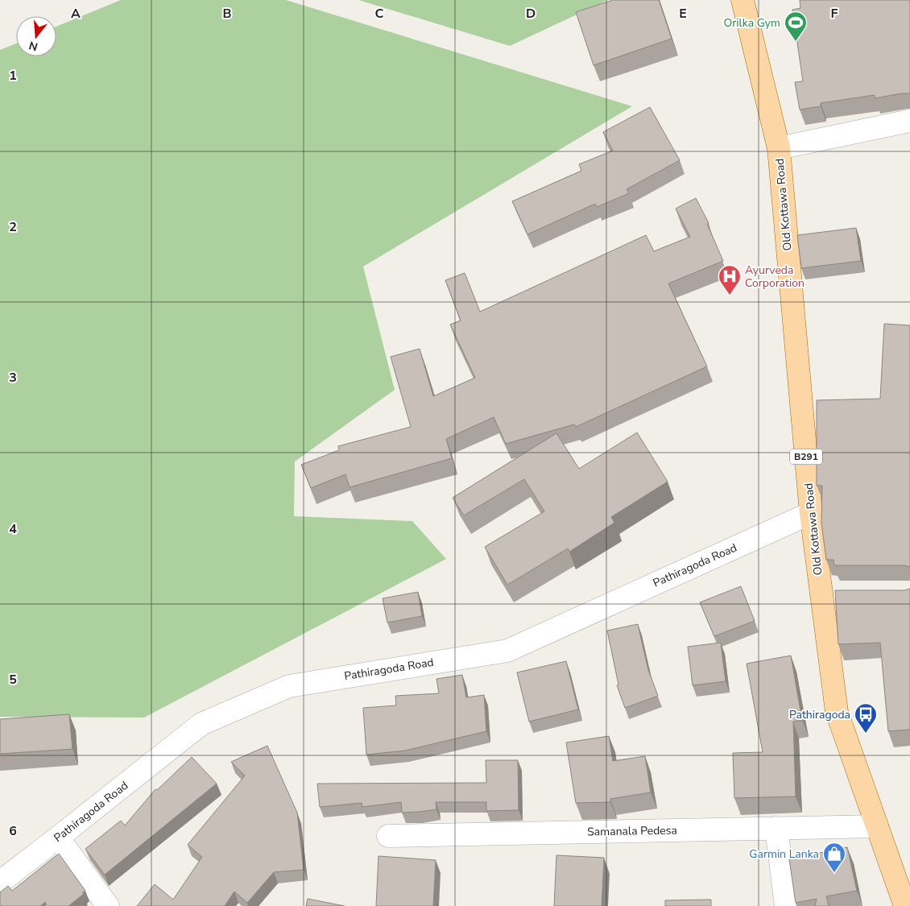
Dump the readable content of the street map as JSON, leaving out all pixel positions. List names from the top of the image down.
{
  "streets": {
    "main road": ["Old Kottawa Road", "B291"],
    "street": ["Pathiragoda Road", "Samanala Pedesa"]
  },
  "crossings": [
    ["Old Kottawa Road", "Pathiragoda Road"],
    ["Old Kottawa Road", "Samanala Pedesa"]
  ],
  "places": {
    "sports": ["Orilka Gym"],
    "hospital": ["Ayurveda Corporation"],
    "bus stop": ["Pathiragoda"],
    "shop": ["Garmin Lanka"]
  },
  "north": "bottom",
  "grid": {
    "columns": [
      "A",
      "B",
      "C",
      "D",
      "E",
      "F"
    ],
    "rows": [
      "1",
      "2",
      "3",
      "4",
      "5",
      "6"
    ]
  }
}
